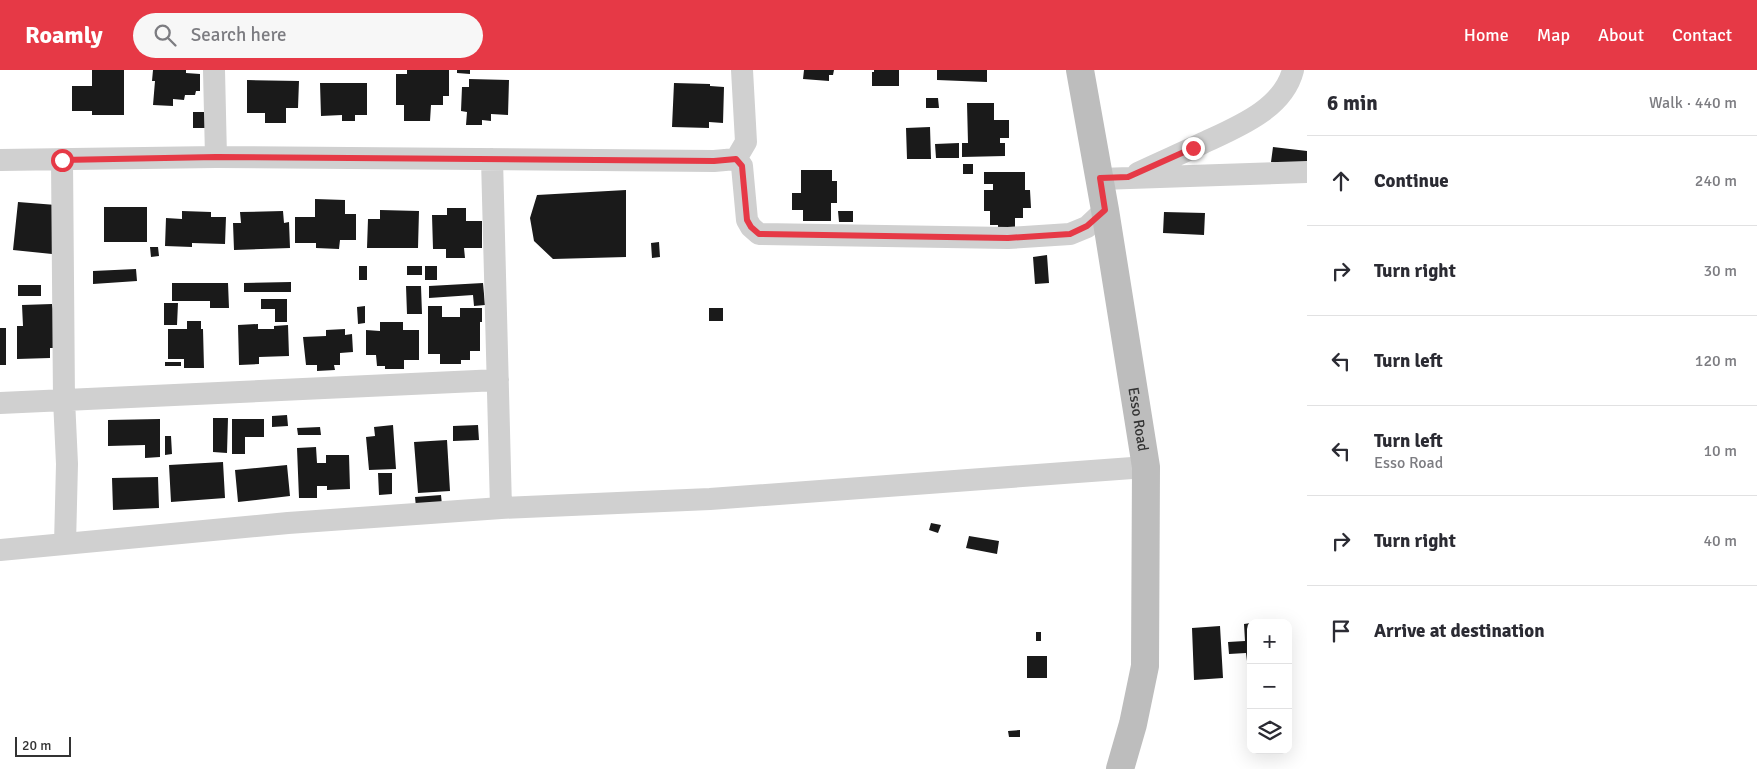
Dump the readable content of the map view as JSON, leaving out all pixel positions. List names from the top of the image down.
{
  "streets": {
    "street": ["Esso Road"]
  },
  "scale_bar": "20 m",
  "page": {
    "header": "Roamly",
    "search": "Search here",
    "nav": [
      "Home",
      "Map",
      "About",
      "Contact"
    ],
    "heading": ["6 min", "Walk · 440 m"],
    "list": [
      ["Continue", "240 m"],
      ["Turn right", "30 m"],
      ["Turn left", "120 m"],
      ["Turn left", "Esso Road", "10 m"],
      ["Turn right", "40 m"],
      "Arrive at destination"
    ],
    "map_buttons": ["+", "−"],
    "scale": "20 m"
  }
}
